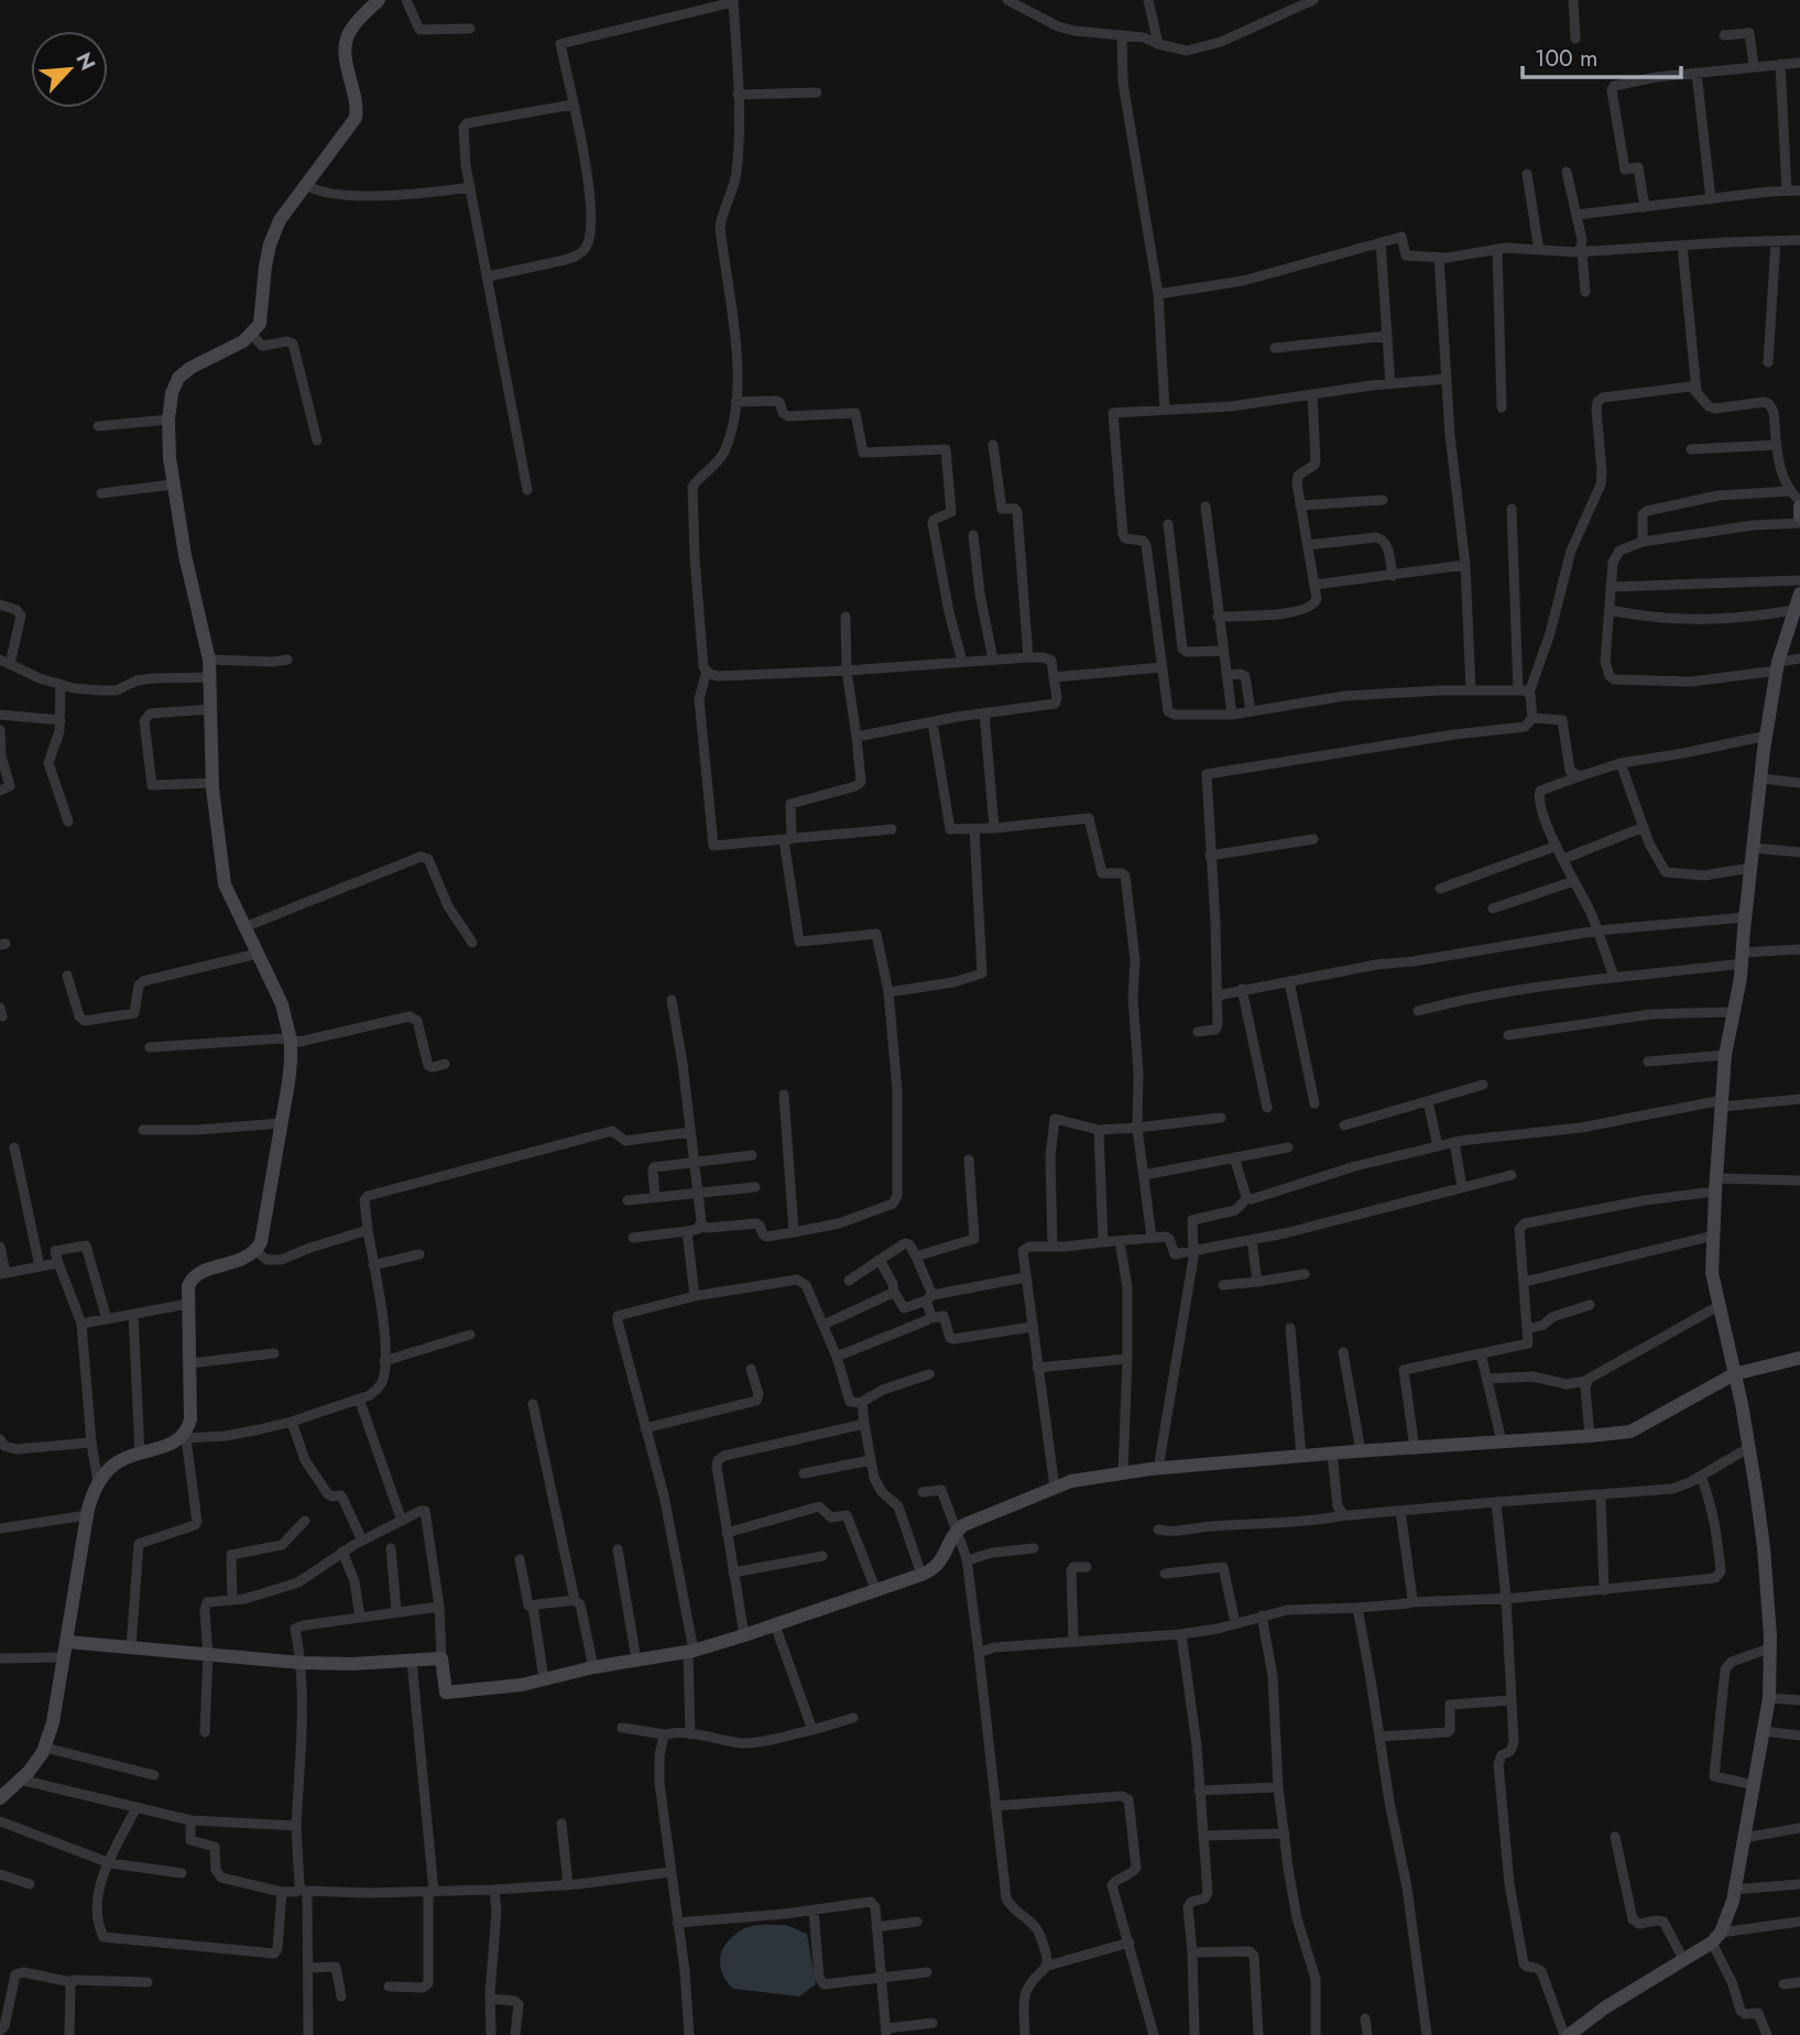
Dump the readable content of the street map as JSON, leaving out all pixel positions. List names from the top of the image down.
{
  "scale_bar": "100 m",
  "north": "top right"
}
